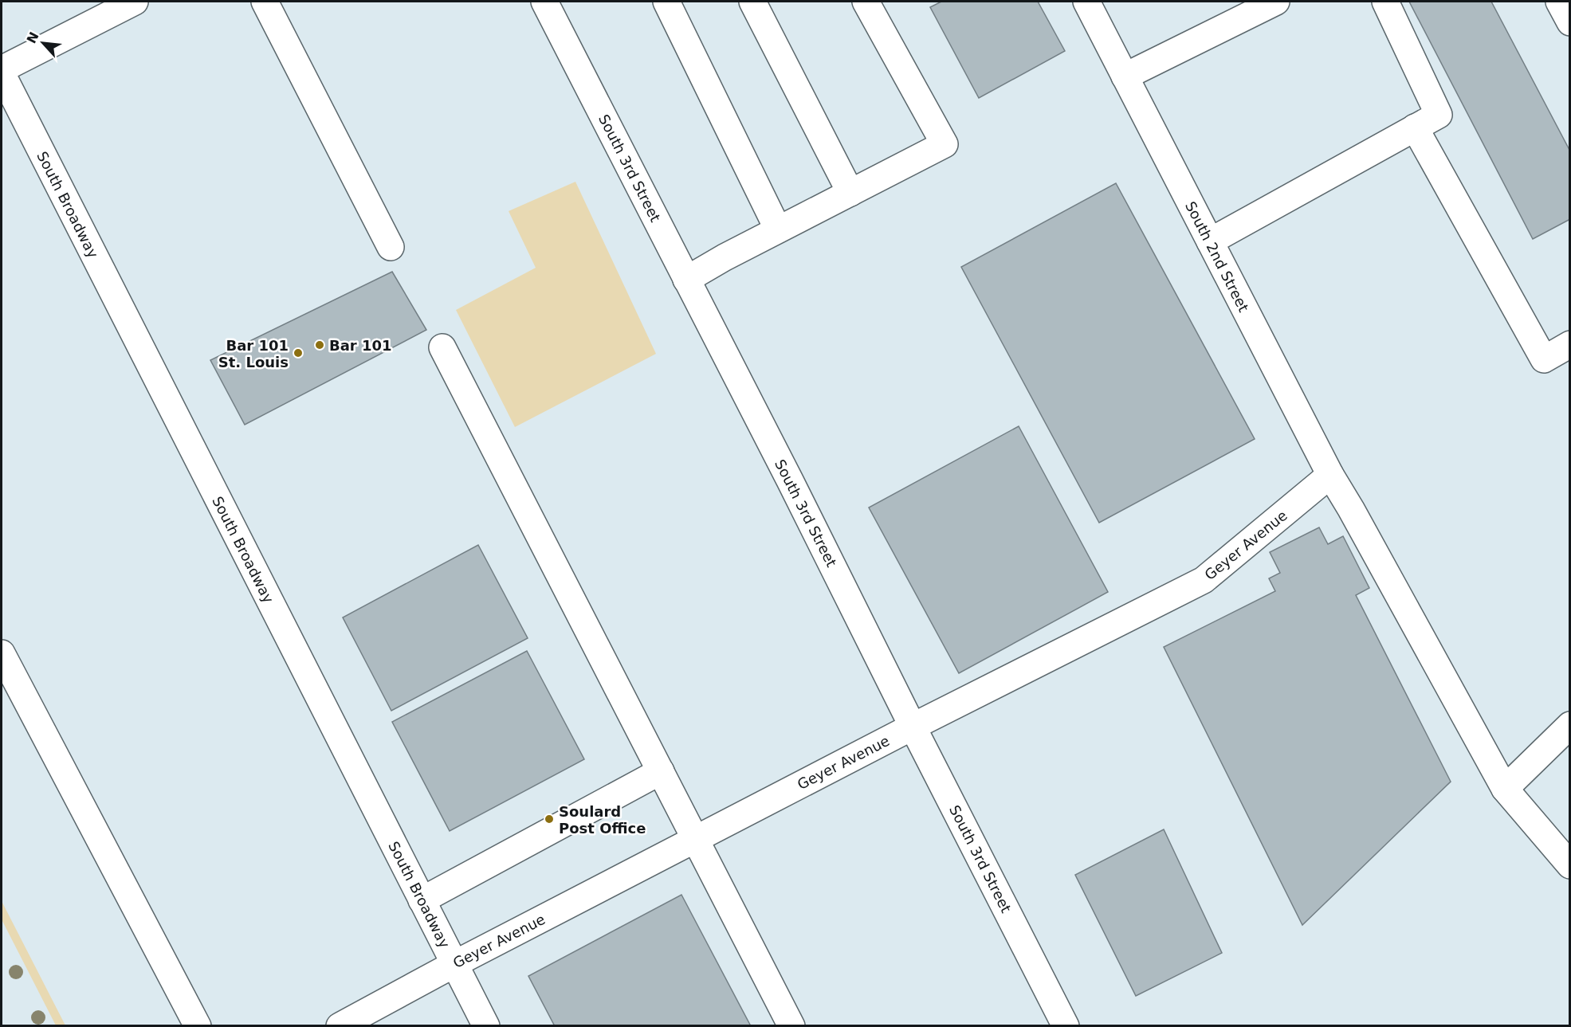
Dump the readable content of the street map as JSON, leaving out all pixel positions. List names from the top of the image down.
{
  "streets": {
    "street": [
      "South 3rd Street",
      "South Broadway",
      "South 2nd Street",
      "Geyer Avenue"
    ]
  },
  "crossings": [
    ["South 3rd Street", "Geyer Avenue"],
    ["South Broadway", "Geyer Avenue"],
    ["South 2nd Street", "Geyer Avenue"]
  ],
  "places": ["Bar 101", "Bar 101 St. Louis", "Soulard Post Office"],
  "north": "top left"
}
